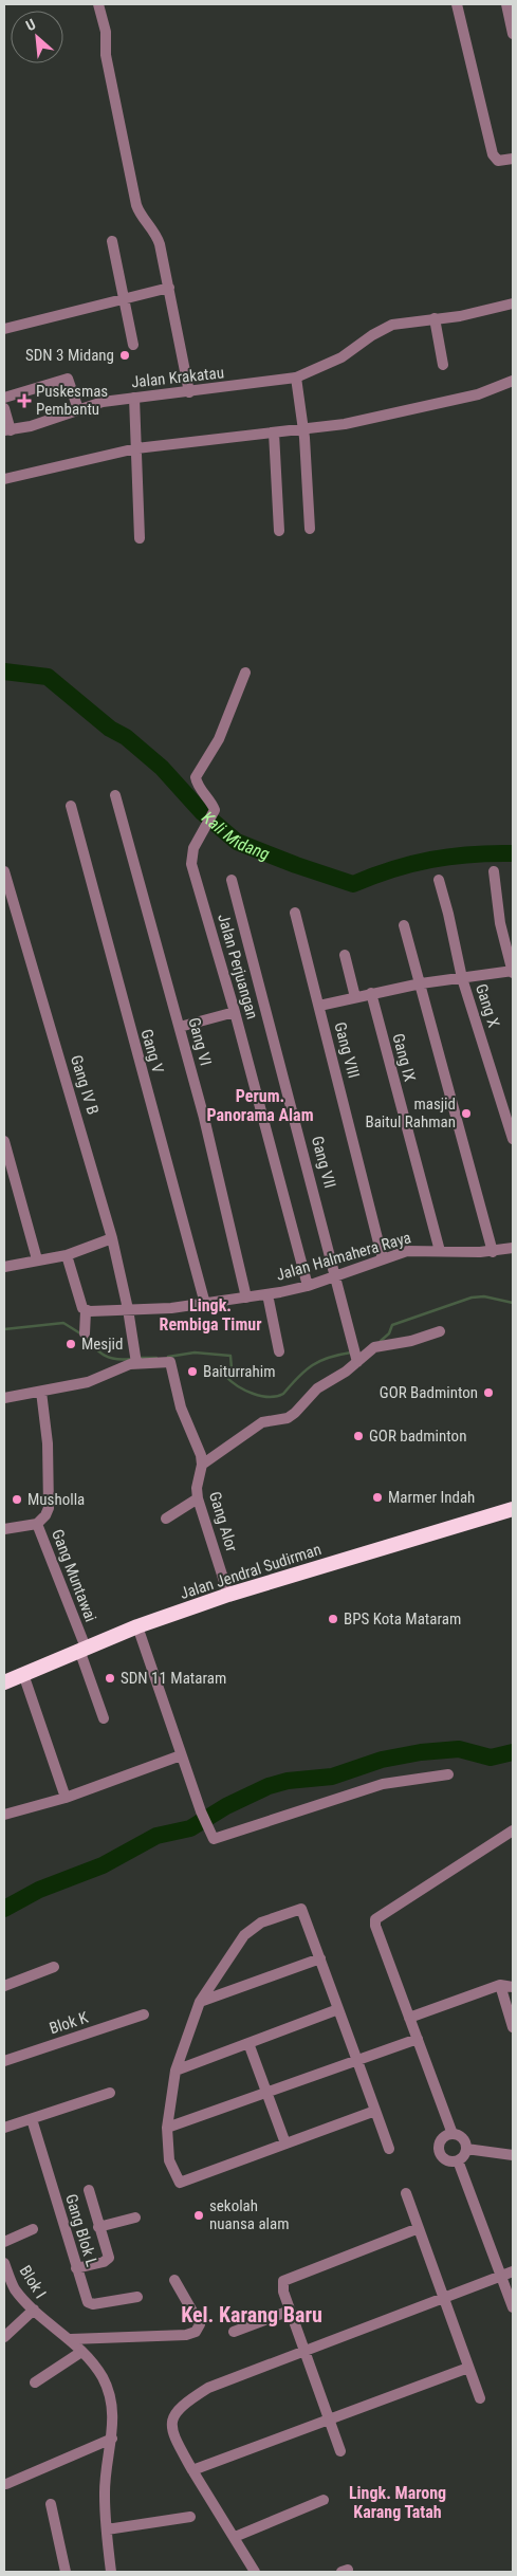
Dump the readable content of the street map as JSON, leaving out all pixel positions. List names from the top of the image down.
{
  "streets": {
    "highway": ["Jalan Jendral Sudirman"],
    "street": [
      "Jalan Krakatau",
      "Jalan Perjuangan",
      "Gang X",
      "Gang VI",
      "Gang VIII",
      "Gang V",
      "Gang IX",
      "Gang IV B",
      "Gang VII",
      "Jalan Halmahera Raya",
      "Gang Alor",
      "Gang Muntawai",
      "Blok K",
      "Gang Blok L",
      "Blok I"
    ]
  },
  "crossings": [
    ["Jalan Perjuangan", "Jalan Halmahera Raya"],
    ["Gang VI", "Jalan Halmahera Raya"],
    ["Gang VIII", "Jalan Halmahera Raya"],
    ["Gang V", "Jalan Halmahera Raya"],
    ["Gang IX", "Jalan Halmahera Raya"],
    ["Gang IV B", "Jalan Halmahera Raya"],
    ["Gang VII", "Jalan Halmahera Raya"],
    ["Gang Alor", "Jalan Jendral Sudirman"],
    ["Jalan Jendral Sudirman", "Gang Muntawai"]
  ],
  "districts": [
    "Perum. Panorama Alam",
    "Lingk. Rembiga Timur",
    "Kel. Karang Baru",
    "Lingk. Marong Karang Tatah"
  ],
  "water": ["Kali Midang"],
  "places": {
    "other": [
      "SDN 3 Midang",
      "masjid Baitul Rahman",
      "Mesjid",
      "Baiturrahim",
      "GOR Badminton",
      "GOR badminton",
      "Marmer Indah",
      "Musholla",
      "BPS Kota Mataram",
      "SDN 11 Mataram",
      "sekolah nuansa alam"
    ],
    "health": ["Puskesmas Pembantu"]
  },
  "north": "top left"
}
